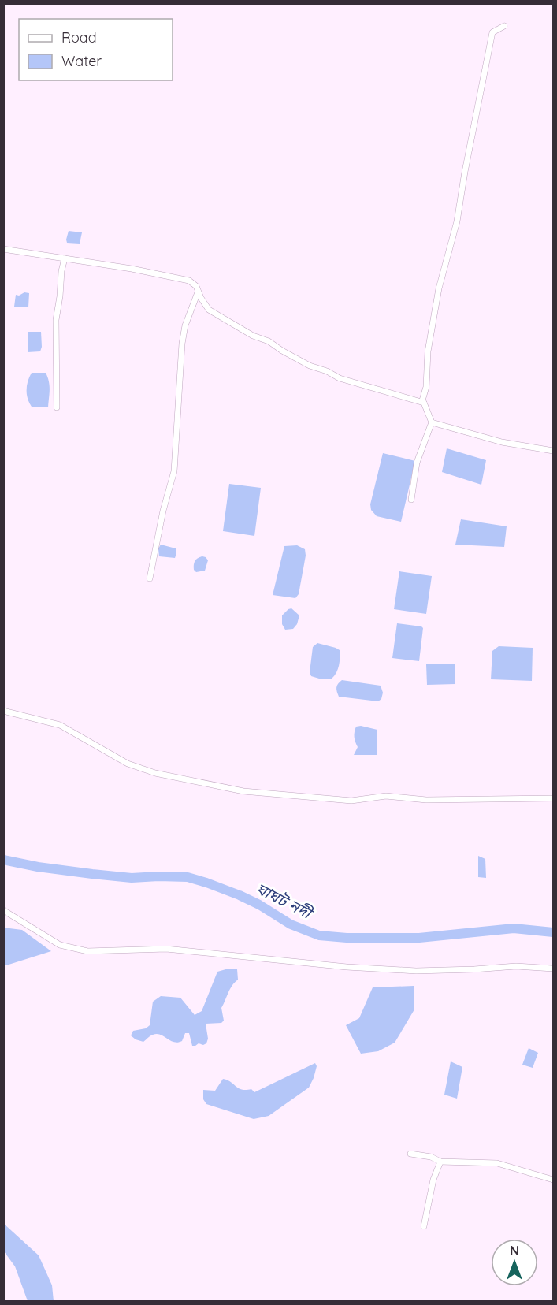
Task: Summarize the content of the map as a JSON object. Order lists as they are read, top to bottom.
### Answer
{
  "water": ["ঘাঘট নদী"],
  "legend": ["Road", "Water"],
  "north": "top"
}
